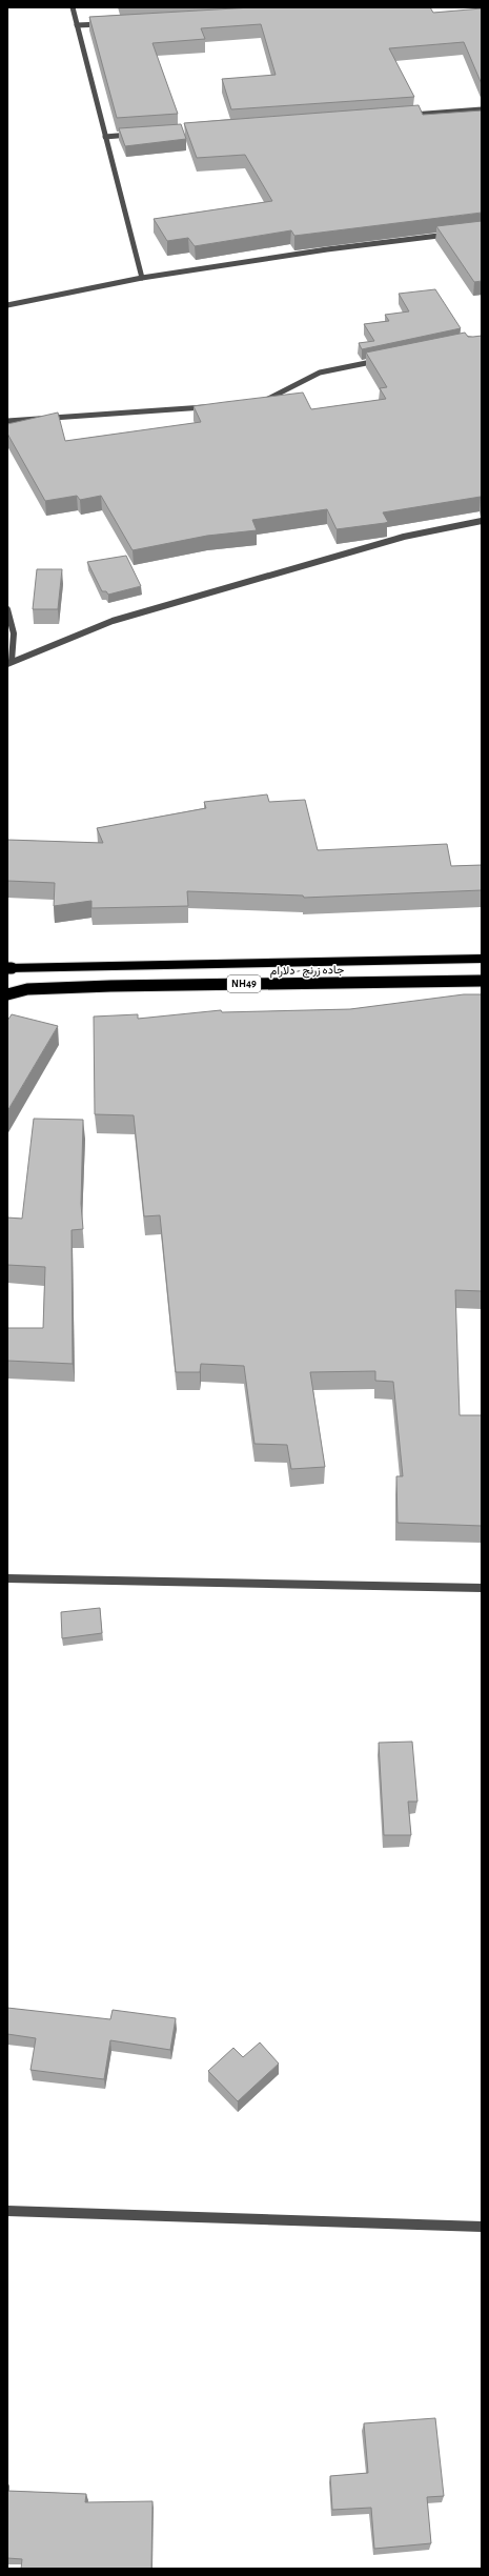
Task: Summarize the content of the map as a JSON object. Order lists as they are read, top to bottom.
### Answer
{
  "streets": {
    "highway": ["جاده زرنج - دلارام", "NH49"]
  }
}
